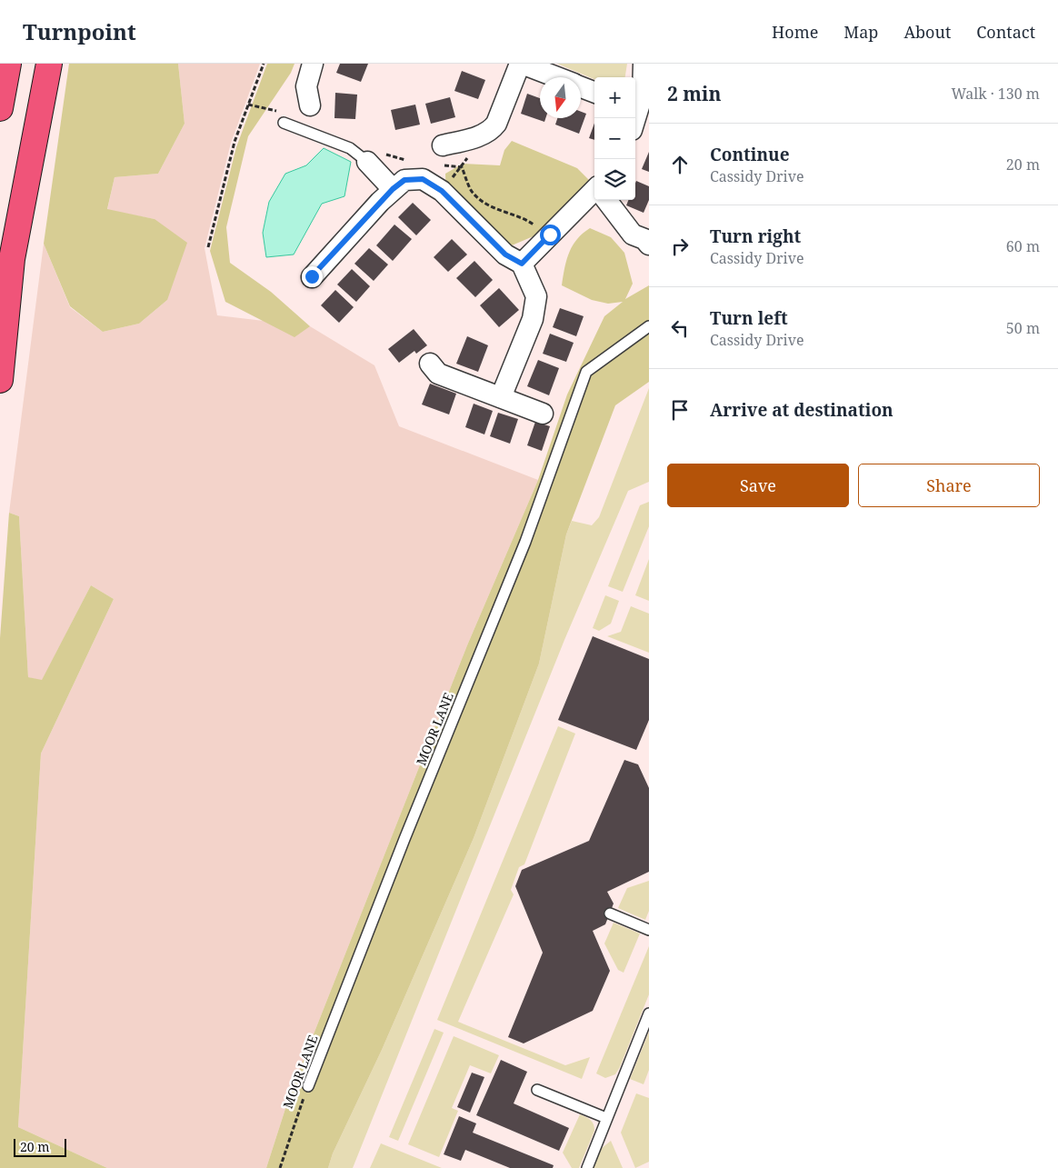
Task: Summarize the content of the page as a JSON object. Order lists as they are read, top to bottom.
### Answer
{
  "streets": {
    "lane": ["MOOR LANE"]
  },
  "scale_bar": "20 m",
  "north": "bottom",
  "page": {
    "header": "Turnpoint",
    "nav": [
      "Home",
      "Map",
      "About",
      "Contact"
    ],
    "heading": ["2 min", "Walk · 130 m"],
    "map_buttons": ["+", "−"],
    "list": [
      ["Continue", "Cassidy Drive", "20 m"],
      ["Turn right", "Cassidy Drive", "60 m"],
      ["Turn left", "Cassidy Drive", "50 m"],
      "Arrive at destination"
    ],
    "buttons": ["Save", "Share"],
    "scale": "20 m"
  }
}
